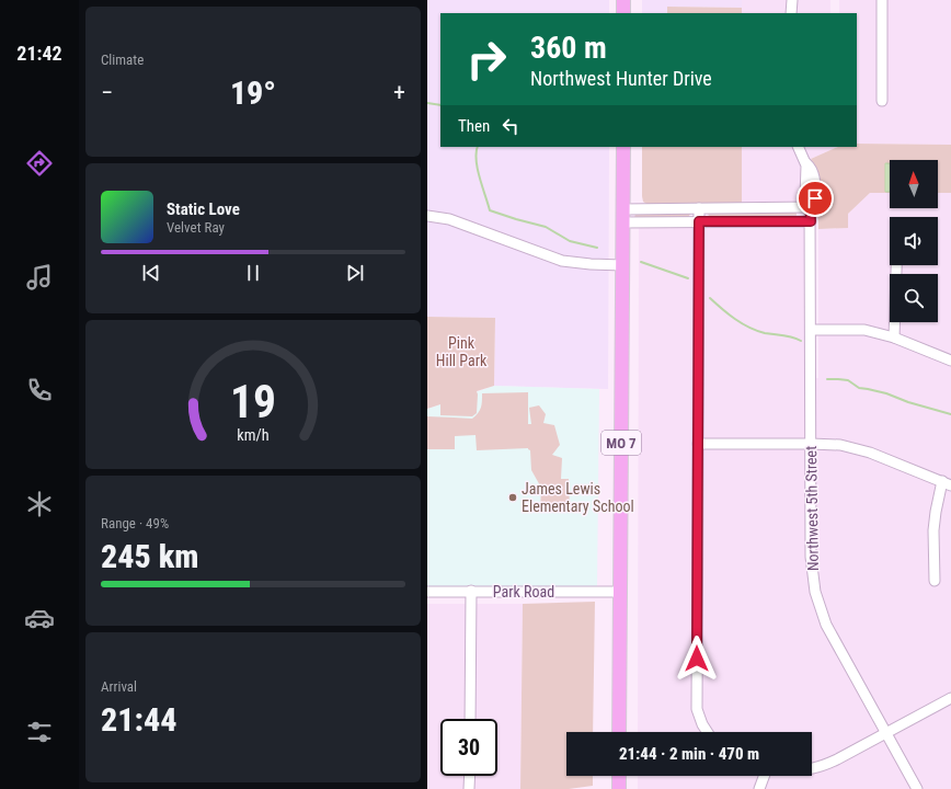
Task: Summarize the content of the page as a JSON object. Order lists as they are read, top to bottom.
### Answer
{
  "streets": {
    "main road": ["MO 7"],
    "street": ["Northwest 5th Street", "Park Road"]
  },
  "crossings": [
    ["MO 7", "Park Road"]
  ],
  "parks": ["Pink Hill Park"],
  "places": ["James Lewis Elementary School"],
  "north": "top",
  "page": {
    "tabs": "21:42",
    "tile": [
      "Climate",
      ["Range · 49%", "245 km"],
      ["Arrival", "21:44"]
    ],
    "turn": ["360 m", "Northwest Hunter Drive"],
    "heat": ["−", "19°", "+"],
    "then": "Then",
    "song": ["Static Love", "Velvet Ray"],
    "limit": "30",
    "trip": "21:44 · 2 min · 470 m",
    "gauge": ["19", "km/h"]
  }
}
